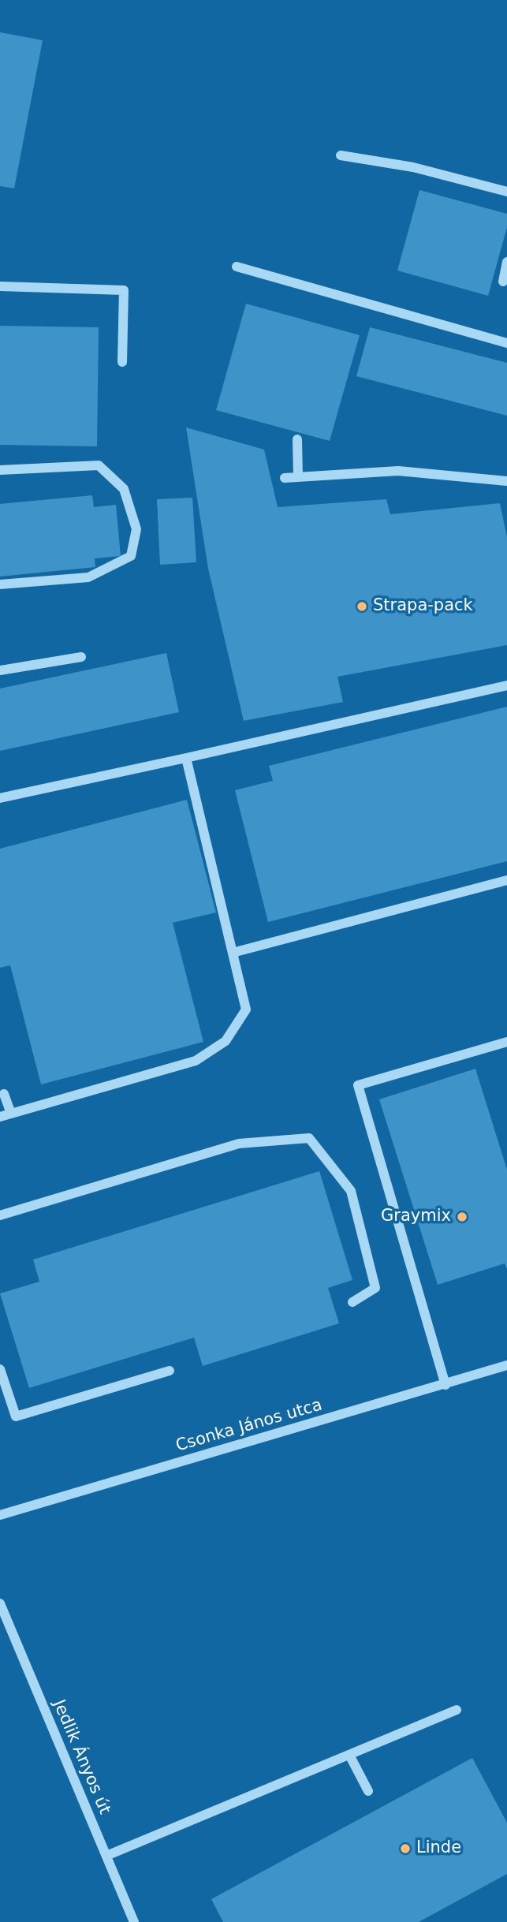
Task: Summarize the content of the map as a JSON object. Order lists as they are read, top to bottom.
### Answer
{
  "streets": {
    "street": ["Csonka János utca", "Jedlik Ányos út"]
  },
  "places": ["Strapa-pack", "Graymix", "Linde"]
}
